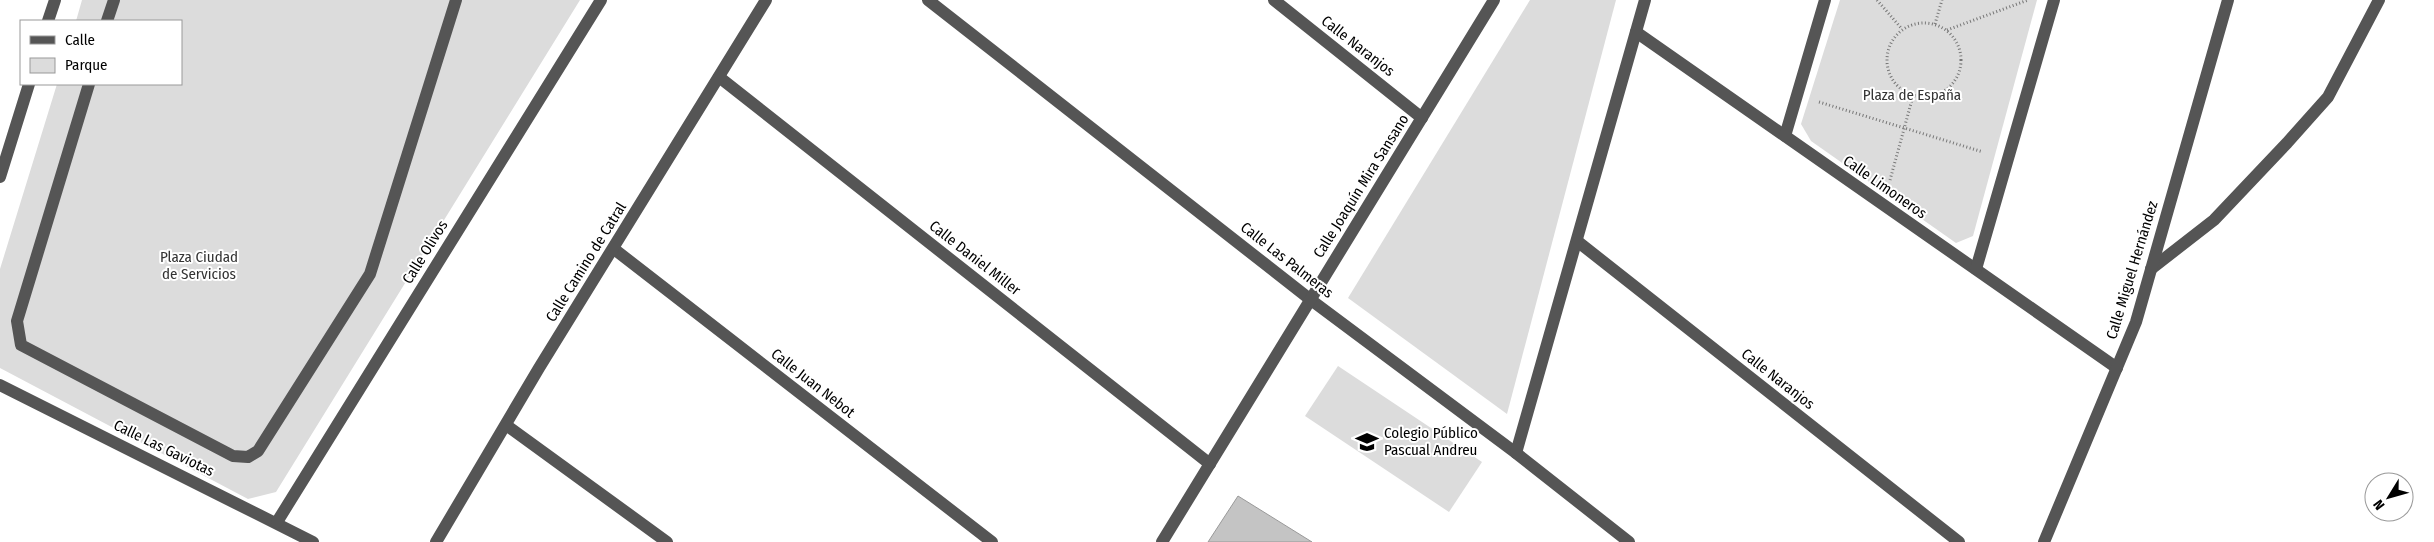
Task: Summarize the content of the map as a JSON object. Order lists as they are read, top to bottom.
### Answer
{
  "streets": {
    "street": [
      "Calle Naranjos",
      "Calle Joaquín Mira Sansano",
      "Calle Limoneros",
      "Calle Olivos",
      "Calle Daniel Miller",
      "Calle Las Palmeras",
      "Calle Camino de Catral",
      "Calle Miguel Hernández",
      "Calle Juan Nebot",
      "Calle Las Gaviotas"
    ]
  },
  "crossings": [
    ["Calle Naranjos", "Calle Joaquín Mira Sansano"],
    ["Calle Joaquín Mira Sansano", "Calle Daniel Miller"],
    ["Calle Joaquín Mira Sansano", "Calle Las Palmeras"],
    ["Calle Limoneros", "Calle Miguel Hernández"],
    ["Calle Olivos", "Calle Las Gaviotas"],
    ["Calle Daniel Miller", "Calle Camino de Catral"],
    ["Calle Camino de Catral", "Calle Juan Nebot"]
  ],
  "parks": ["Plaza de España", "Plaza Ciudad de Servicios"],
  "places": {
    "school or university": ["Colegio Público Pascual Andreu"]
  },
  "legend": ["Calle", "Parque"],
  "north": "bottom left"
}
